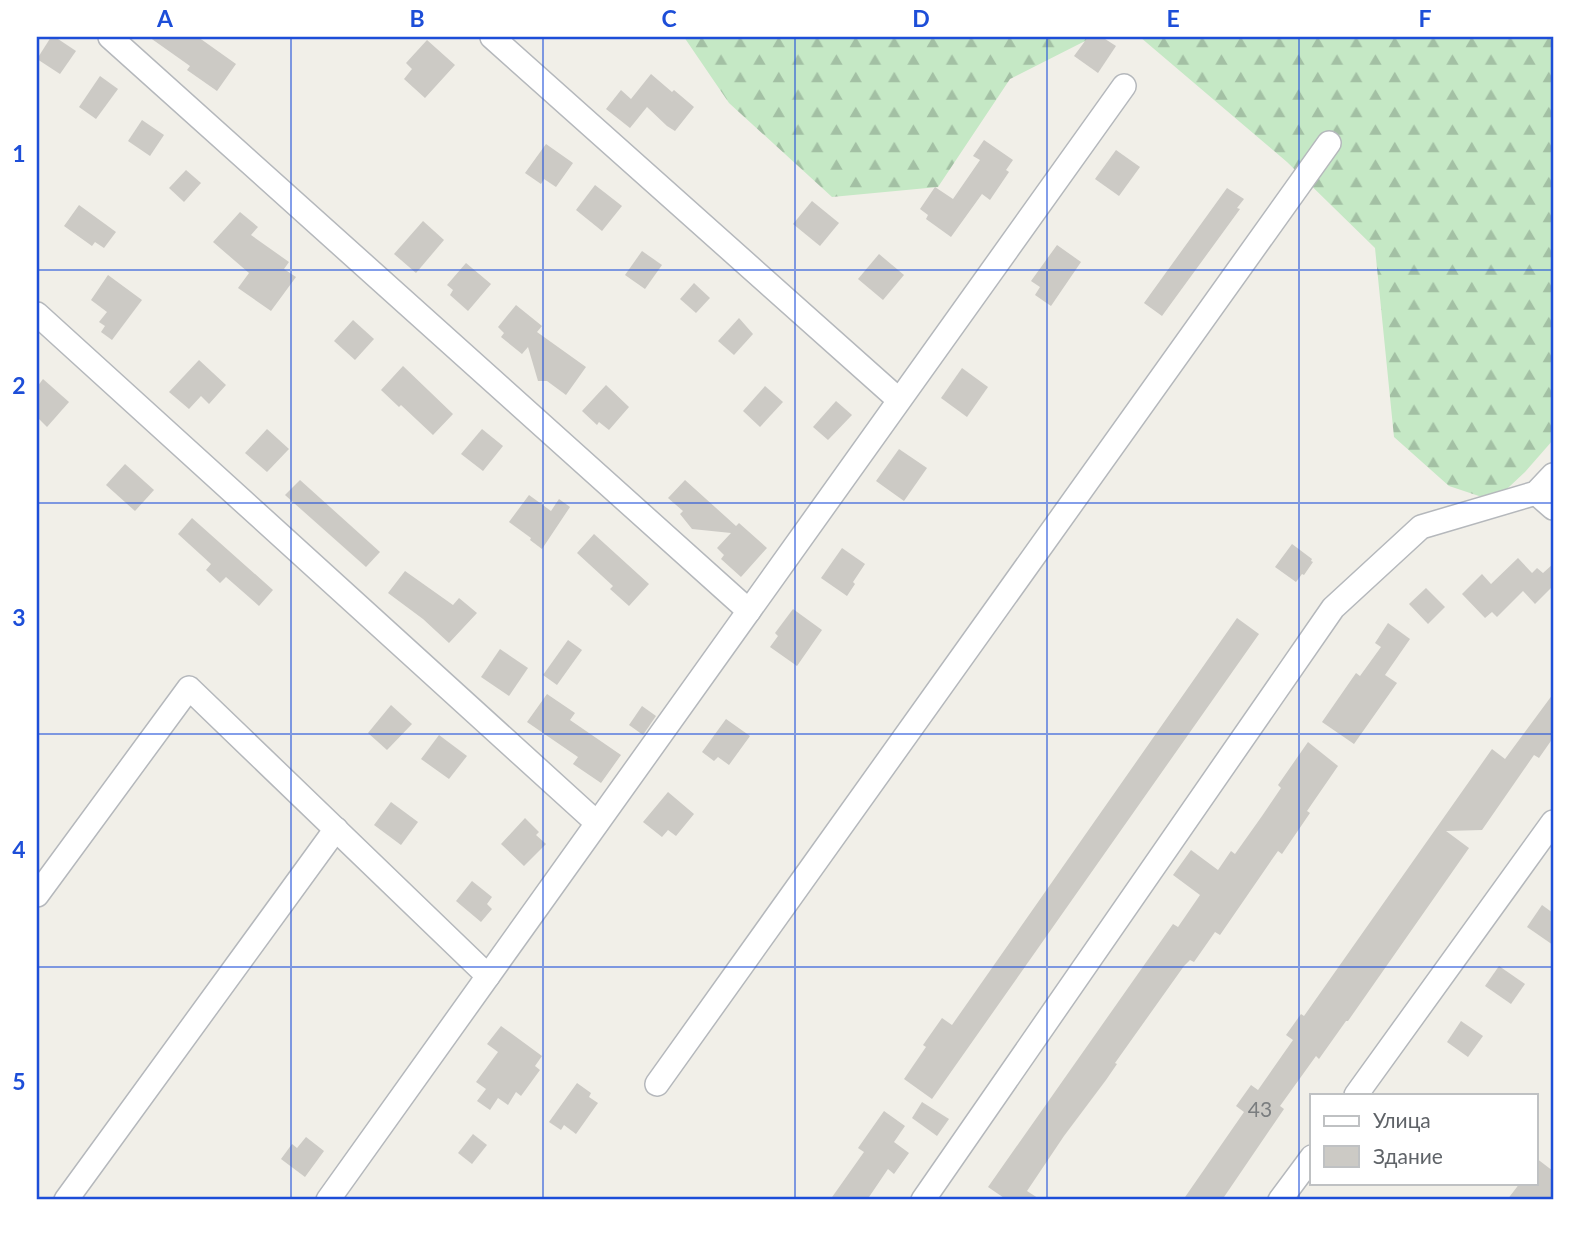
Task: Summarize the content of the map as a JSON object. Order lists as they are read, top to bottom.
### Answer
{
  "house_numbers": ["43"],
  "legend": ["Улица", "Здание"],
  "grid": {
    "columns": [
      "A",
      "B",
      "C",
      "D",
      "E",
      "F"
    ],
    "rows": [
      "1",
      "2",
      "3",
      "4",
      "5"
    ]
  }
}
